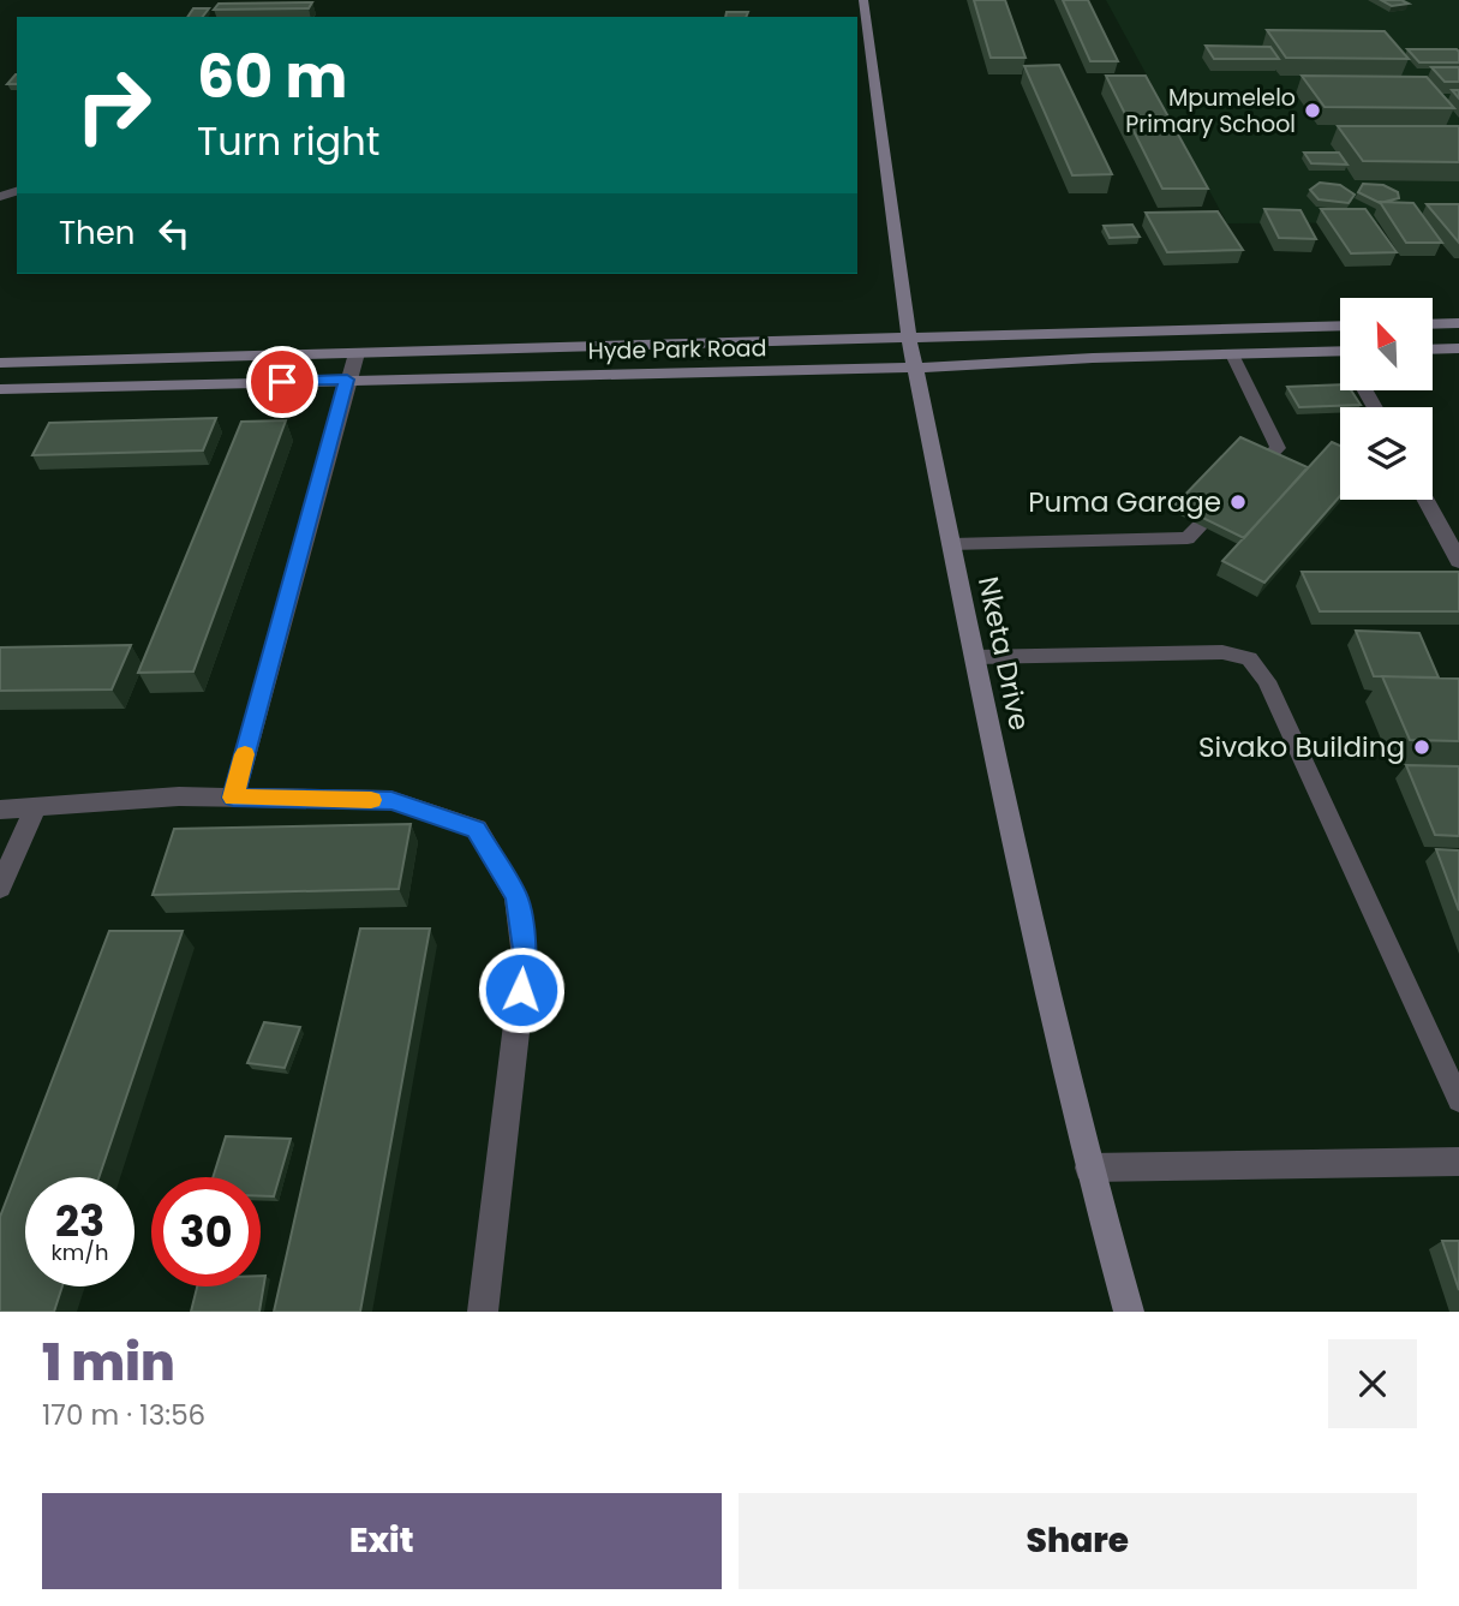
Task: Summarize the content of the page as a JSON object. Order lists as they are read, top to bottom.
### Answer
{
  "streets": {
    "street": ["Hyde Park Road", "Nketa Drive"]
  },
  "crossings": [
    ["Hyde Park Road", "Nketa Drive"]
  ],
  "places": ["Mpumelelo Primary School", "Puma Garage", "Sivako Building"],
  "north": "top left",
  "page": {
    "turn": ["60 m", "Turn right"],
    "then": "Then",
    "speed": "23 km/h",
    "limit": "30",
    "heading": ["1 min", "170 m · 13:56"],
    "buttons": ["Exit", "Share"]
  }
}
